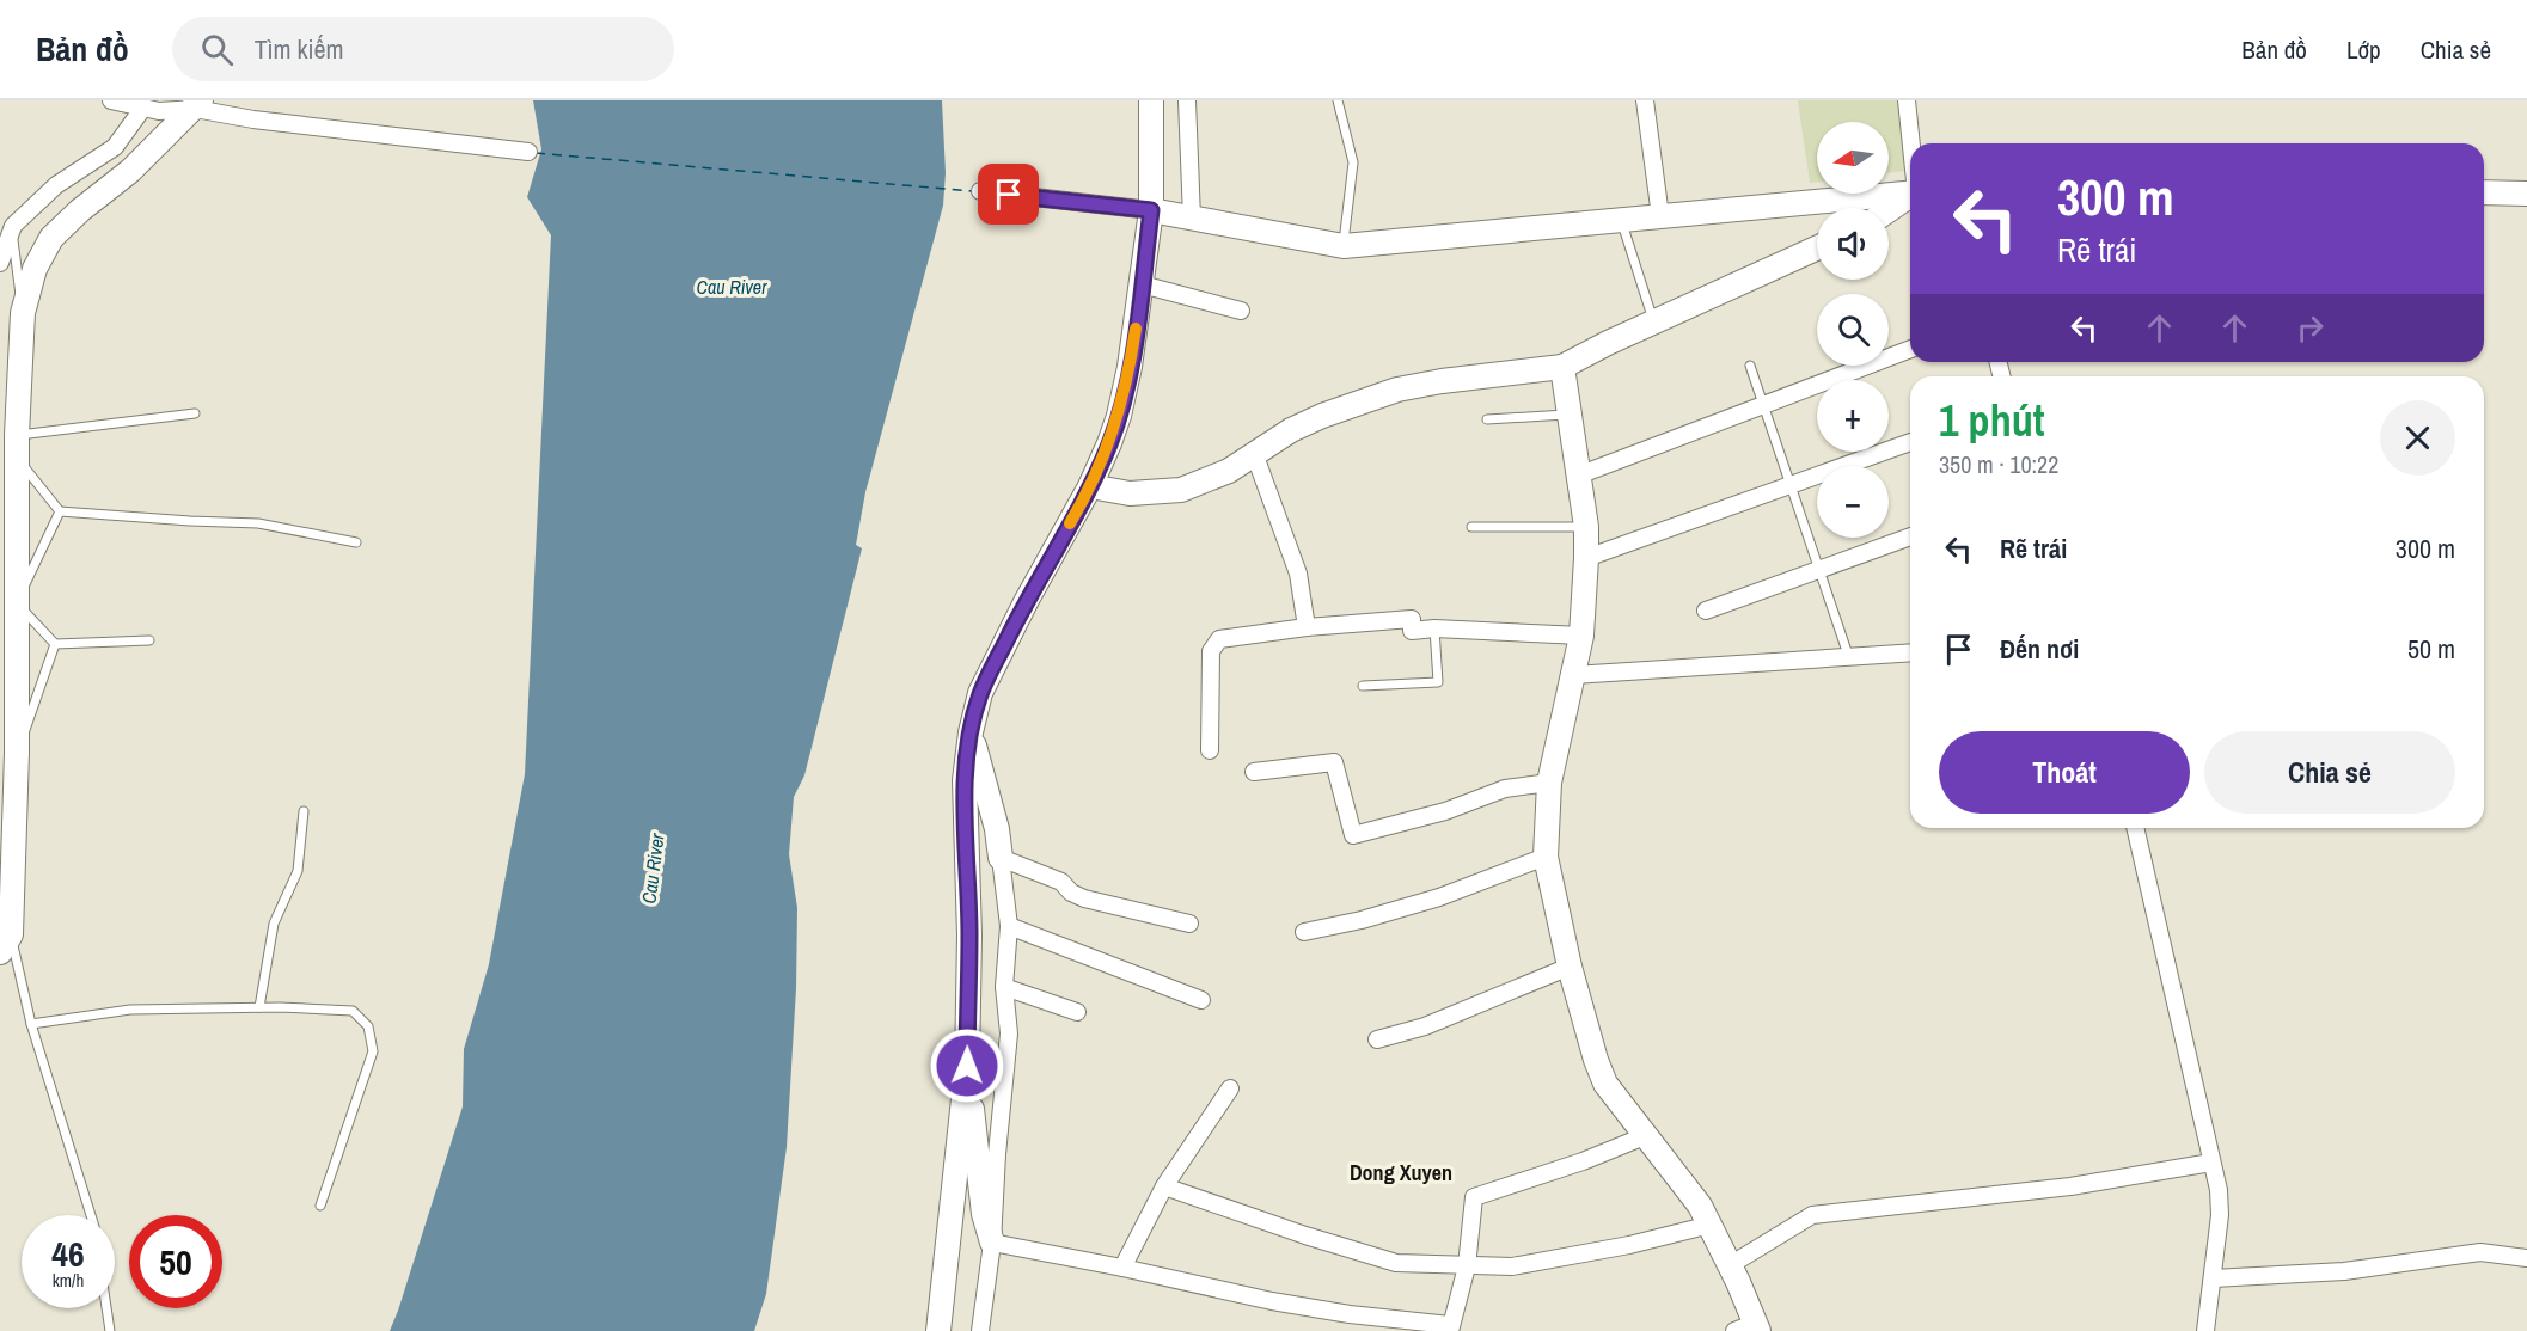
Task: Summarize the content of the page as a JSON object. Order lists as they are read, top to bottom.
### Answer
{
  "districts": ["Dong Xuyen"],
  "water": ["Cau River"],
  "north": "left",
  "page": {
    "header": "Bản đồ",
    "search": "Tìm kiếm",
    "nav": ["Bản đồ", "Lớp", "Chia sẻ"],
    "map_buttons": ["+", "−"],
    "turn": ["300 m", "Rẽ trái"],
    "heading": ["1 phút", "350 m · 10:22"],
    "list": [
      {
        "name": "Rẽ trái",
        "value": "300 m"
      },
      {
        "name": "Đến nơi",
        "value": "50 m"
      }
    ],
    "buttons": ["Thoát", "Chia sẻ"],
    "speed": "46 km/h",
    "limit": "50"
  }
}
